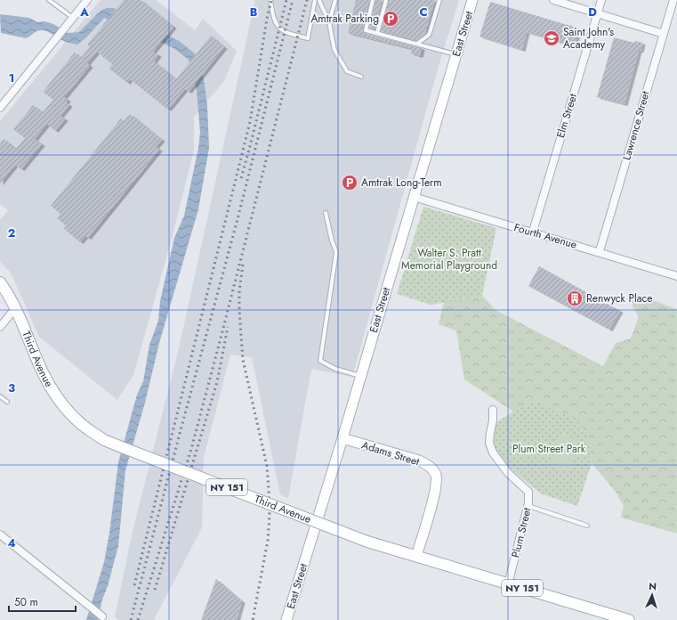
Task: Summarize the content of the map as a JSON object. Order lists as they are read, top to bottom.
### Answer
{
  "streets": {
    "main road": ["Third Avenue", "NY 151"],
    "street": [
      "East Street",
      "Elm Street",
      "Lawrence Street",
      "Fourth Avenue",
      "Adams Street",
      "Plum Street"
    ]
  },
  "crossings": [
    ["East Street", "Fourth Avenue"],
    ["East Street", "Adams Street"],
    ["Elm Street", "Fourth Avenue"],
    ["Lawrence Street", "Fourth Avenue"],
    ["Third Avenue", "Adams Street"],
    ["Third Avenue", "Plum Street"]
  ],
  "parks": ["Walter S. Pratt Memorial Playground", "Plum Street Park"],
  "places": {
    "parking": ["Amtrak Parking", "Amtrak Long-Term"],
    "school or university": ["Saint John's Academy"],
    "building": ["Renwyck Place"]
  },
  "scale_bar": "50 m",
  "north": "top",
  "grid": {
    "columns": [
      "A",
      "B",
      "C",
      "D"
    ],
    "rows": [
      "1",
      "2",
      "3",
      "4"
    ]
  }
}
